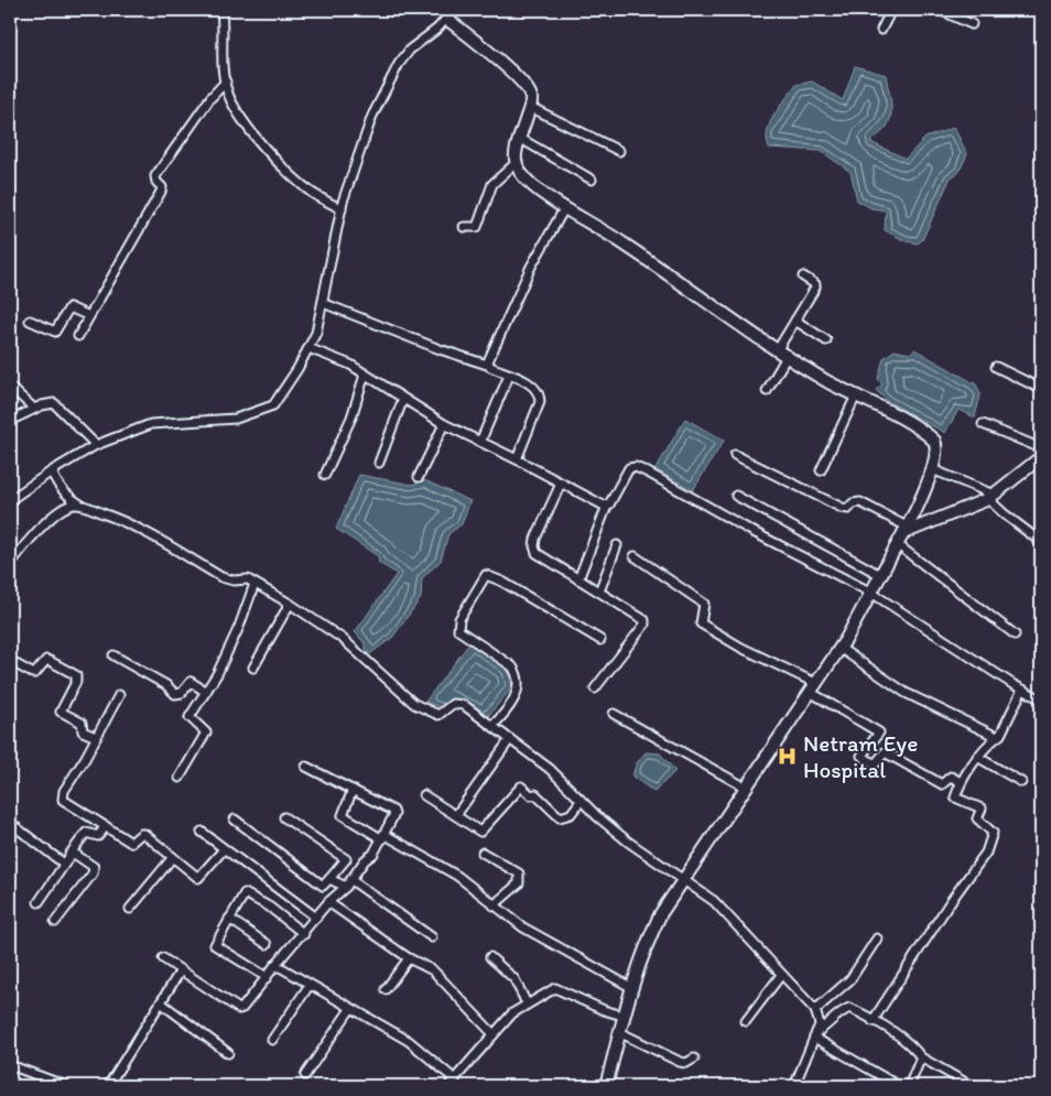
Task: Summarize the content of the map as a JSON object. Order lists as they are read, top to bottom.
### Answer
{
  "places": {
    "hospital": ["Netram Eye Hospital"]
  }
}
